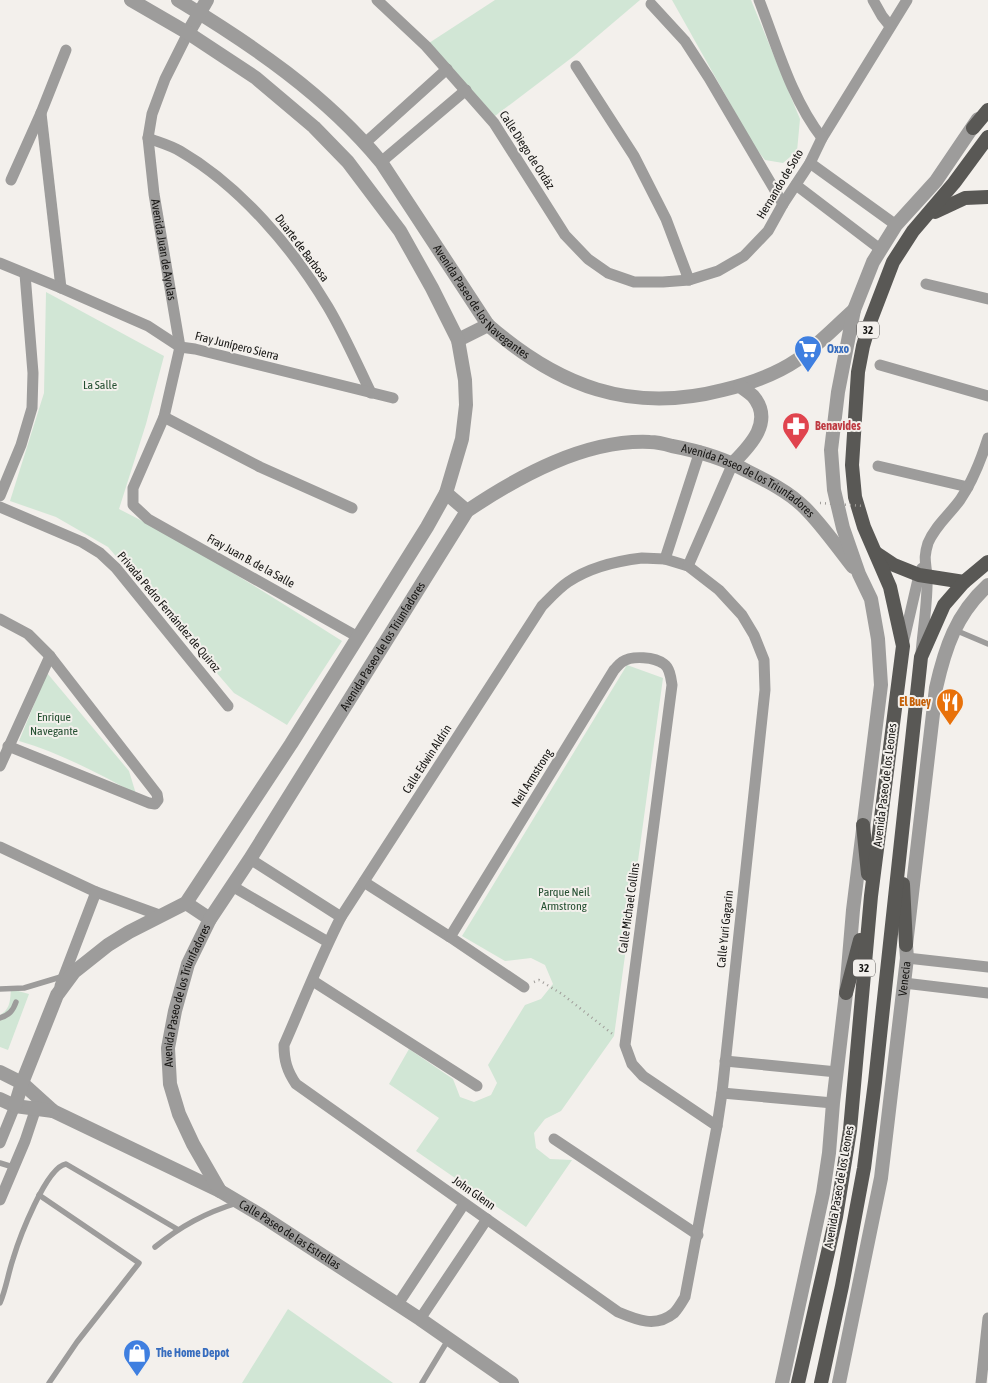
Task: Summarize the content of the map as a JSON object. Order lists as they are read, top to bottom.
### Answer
{
  "streets": {
    "main road": ["32", "Avenida Paseo de los Leones"],
    "street": [
      "Calle Diego de Ordáz",
      "Hernando de Soto",
      "Duarte de Barbosa",
      "Avenida Juan de Ayolas",
      "Avenida Paseo de los Navegantes",
      "Fray Junípero Sierra",
      "Avenida Paseo de los Triunfadores",
      "Fray Juan B. de la Salle",
      "Privada Pedro Fernández de Quiroz",
      "Calle Edwin Aldrin",
      "Neil Armstrong",
      "Calle Michael Collins",
      "Calle Yuri Gagarin",
      "Venecia",
      "John Glenn",
      "Calle Paseo de las Estrellas"
    ]
  },
  "crossings": [
    ["Calle Diego de Ordáz", "Hernando de Soto"],
    ["Duarte de Barbosa", "Avenida Juan de Ayolas"],
    ["Duarte de Barbosa", "Fray Junípero Sierra"],
    ["Avenida Juan de Ayolas", "Avenida Paseo de los Navegantes"],
    ["Avenida Juan de Ayolas", "Fray Junípero Sierra"],
    ["Avenida Juan de Ayolas", "Fray Juan B. de la Salle"],
    ["Avenida Paseo de los Triunfadores", "Calle Paseo de las Estrellas"],
    ["Calle Edwin Aldrin", "Calle Yuri Gagarin"],
    ["Calle Edwin Aldrin", "John Glenn"],
    ["Neil Armstrong", "Calle Michael Collins"],
    ["Calle Yuri Gagarin", "John Glenn"]
  ],
  "parks": ["La Salle", "Enrique Navegante", "Parque Neil Armstrong"],
  "places": {
    "supermarket": ["Oxxo"],
    "pharmacy": ["Benavides"],
    "restaurant": ["El Buey"],
    "shop": ["The Home Depot"]
  }
}
